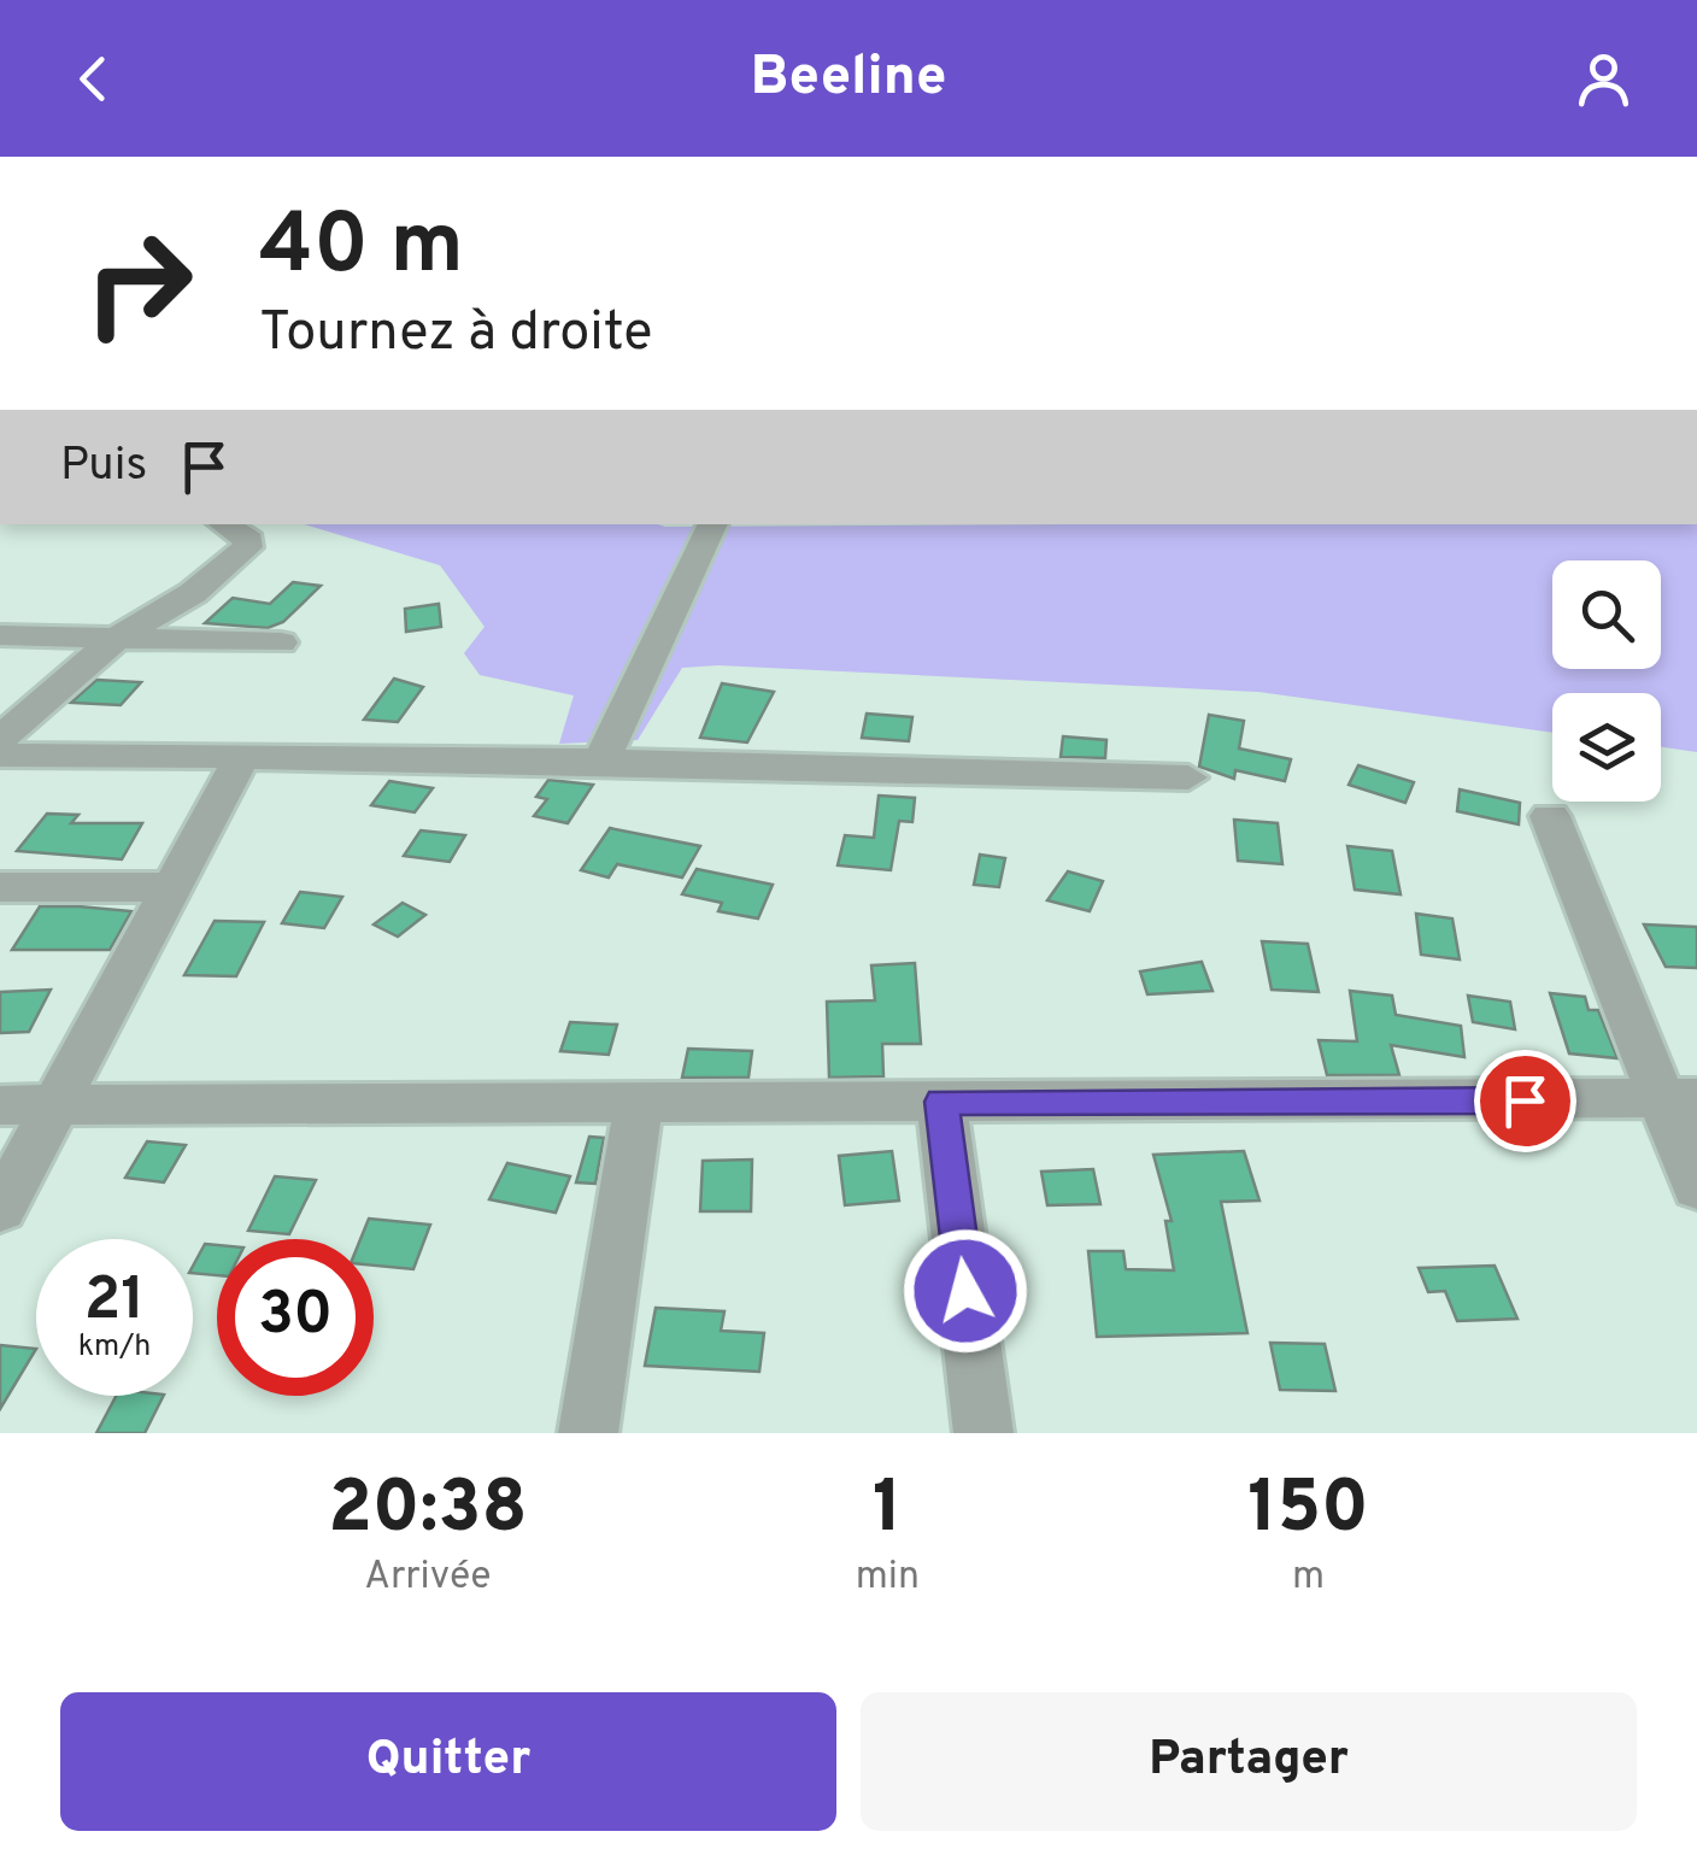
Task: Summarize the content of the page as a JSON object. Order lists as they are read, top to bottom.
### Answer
{
  "page": {
    "header": "Beeline",
    "turn": ["40 m", "Tournez à droite"],
    "then": "Puis",
    "speed": "21 km/h",
    "limit": "30",
    "eta": [
      "20:38",
      "Arrivée",
      "1",
      "min",
      "150",
      "m"
    ],
    "buttons": ["Quitter", "Partager"]
  }
}
